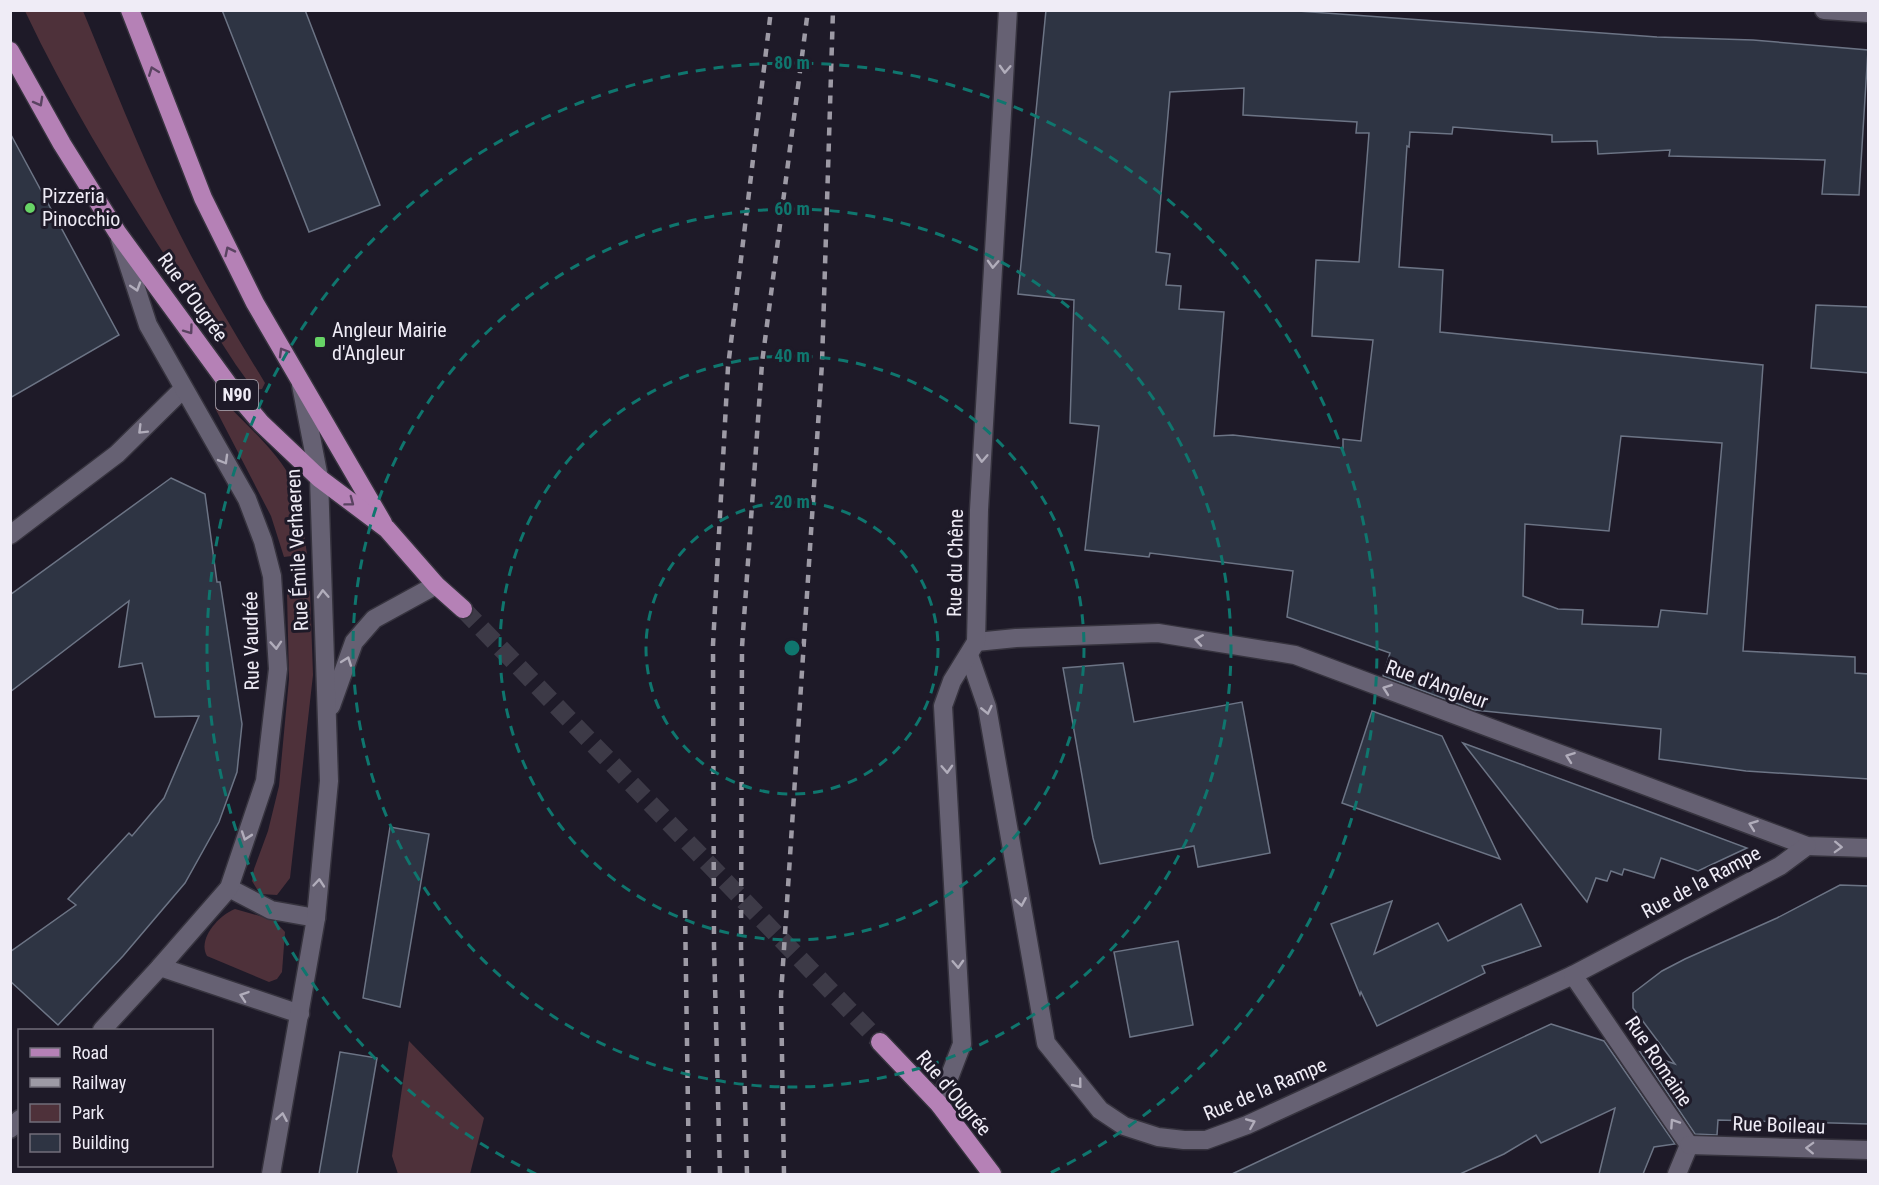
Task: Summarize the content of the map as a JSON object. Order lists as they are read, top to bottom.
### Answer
{
  "streets": {
    "main road": ["Rue d'Ougrée", "N90"],
    "street": [
      "Rue Émile Verhaeren",
      "Rue du Chêne",
      "Rue Vaudrée",
      "Rue d'Angleur",
      "Rue de la Rampe",
      "Rue Romaine",
      "Rue Boileau"
    ]
  },
  "crossings": [
    ["Rue d'Ougrée", "Rue Émile Verhaeren"],
    ["Rue d'Ougrée", "Rue Vaudrée"],
    ["Rue du Chêne", "Rue d'Angleur"],
    ["Rue du Chêne", "Rue de la Rampe"],
    ["Rue d'Angleur", "Rue de la Rampe"],
    ["Rue de la Rampe", "Rue Romaine"],
    ["Rue Romaine", "Rue Boileau"]
  ],
  "one_way": [
    "Rue Émile Verhaeren",
    "Rue du Chêne",
    "Rue Vaudrée",
    "Rue d'Angleur",
    "Rue Romaine",
    "Rue Boileau"
  ],
  "places": {
    "other": ["Pizzeria Pinocchio"],
    "transit": ["Angleur Mairie d'Angleur"]
  },
  "legend": [
    "Road",
    "Railway",
    "Park",
    "Building"
  ],
  "rings": [
    "80 m",
    "60 m",
    "40 m",
    "20 m"
  ]
}
